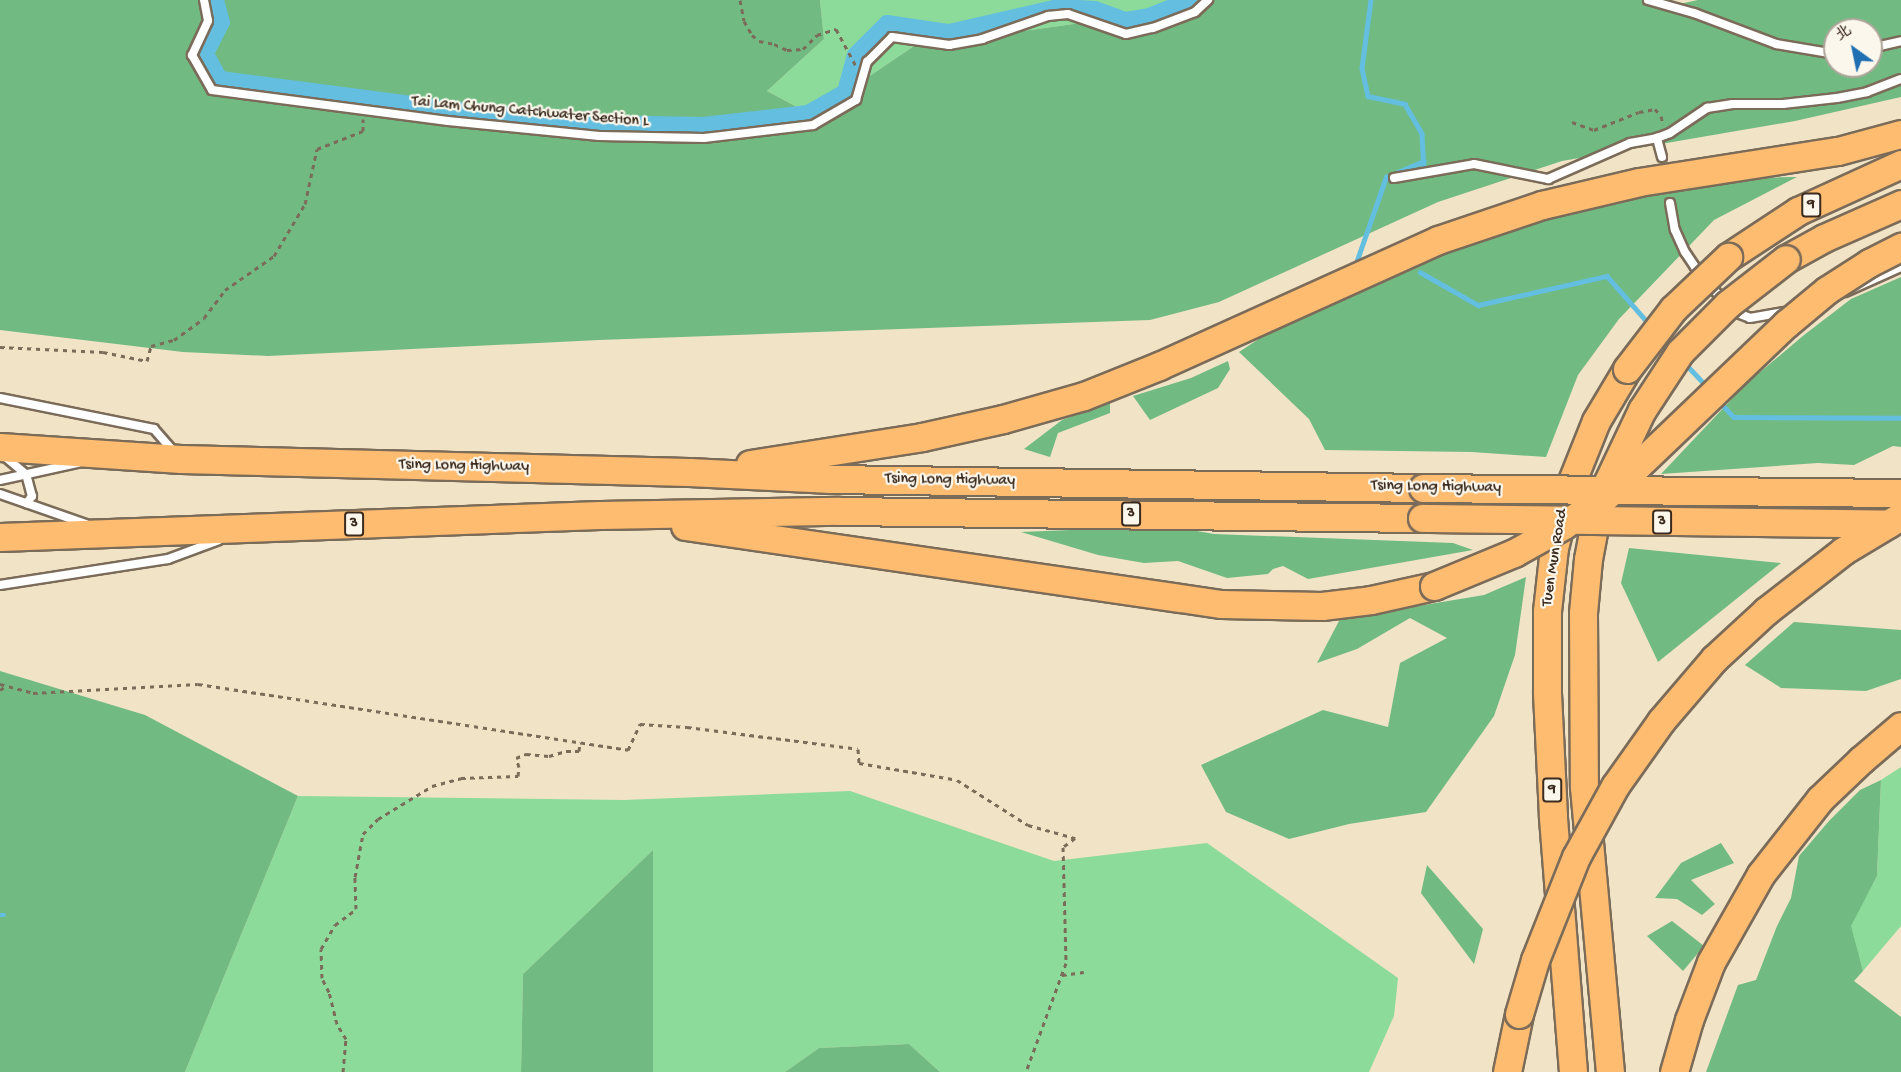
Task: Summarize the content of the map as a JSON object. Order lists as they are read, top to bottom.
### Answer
{
  "streets": {
    "highway": [
      "9",
      "Tsing Long Highway",
      "3",
      "Tuen Mun Road"
    ],
    "lane": ["Tai Lam Chung Catchwater Section L"]
  },
  "north": "top left"
}
